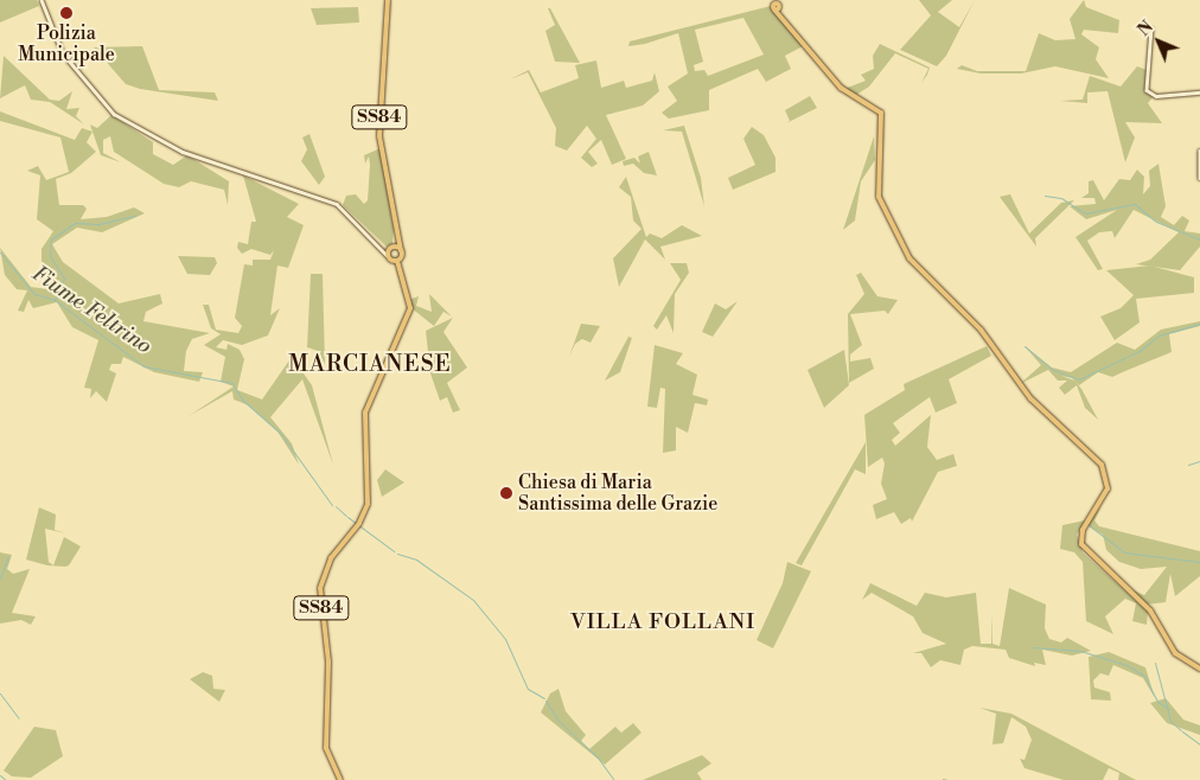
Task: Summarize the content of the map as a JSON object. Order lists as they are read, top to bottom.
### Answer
{
  "streets": {
    "main road": ["SS84"]
  },
  "districts": ["MARCIANESE", "VILLA FOLLANI"],
  "water": ["Fiume Feltrino"],
  "places": ["Polizia Municipale", "Chiesa di Maria Santissima delle Grazie"],
  "north": "top left"
}
